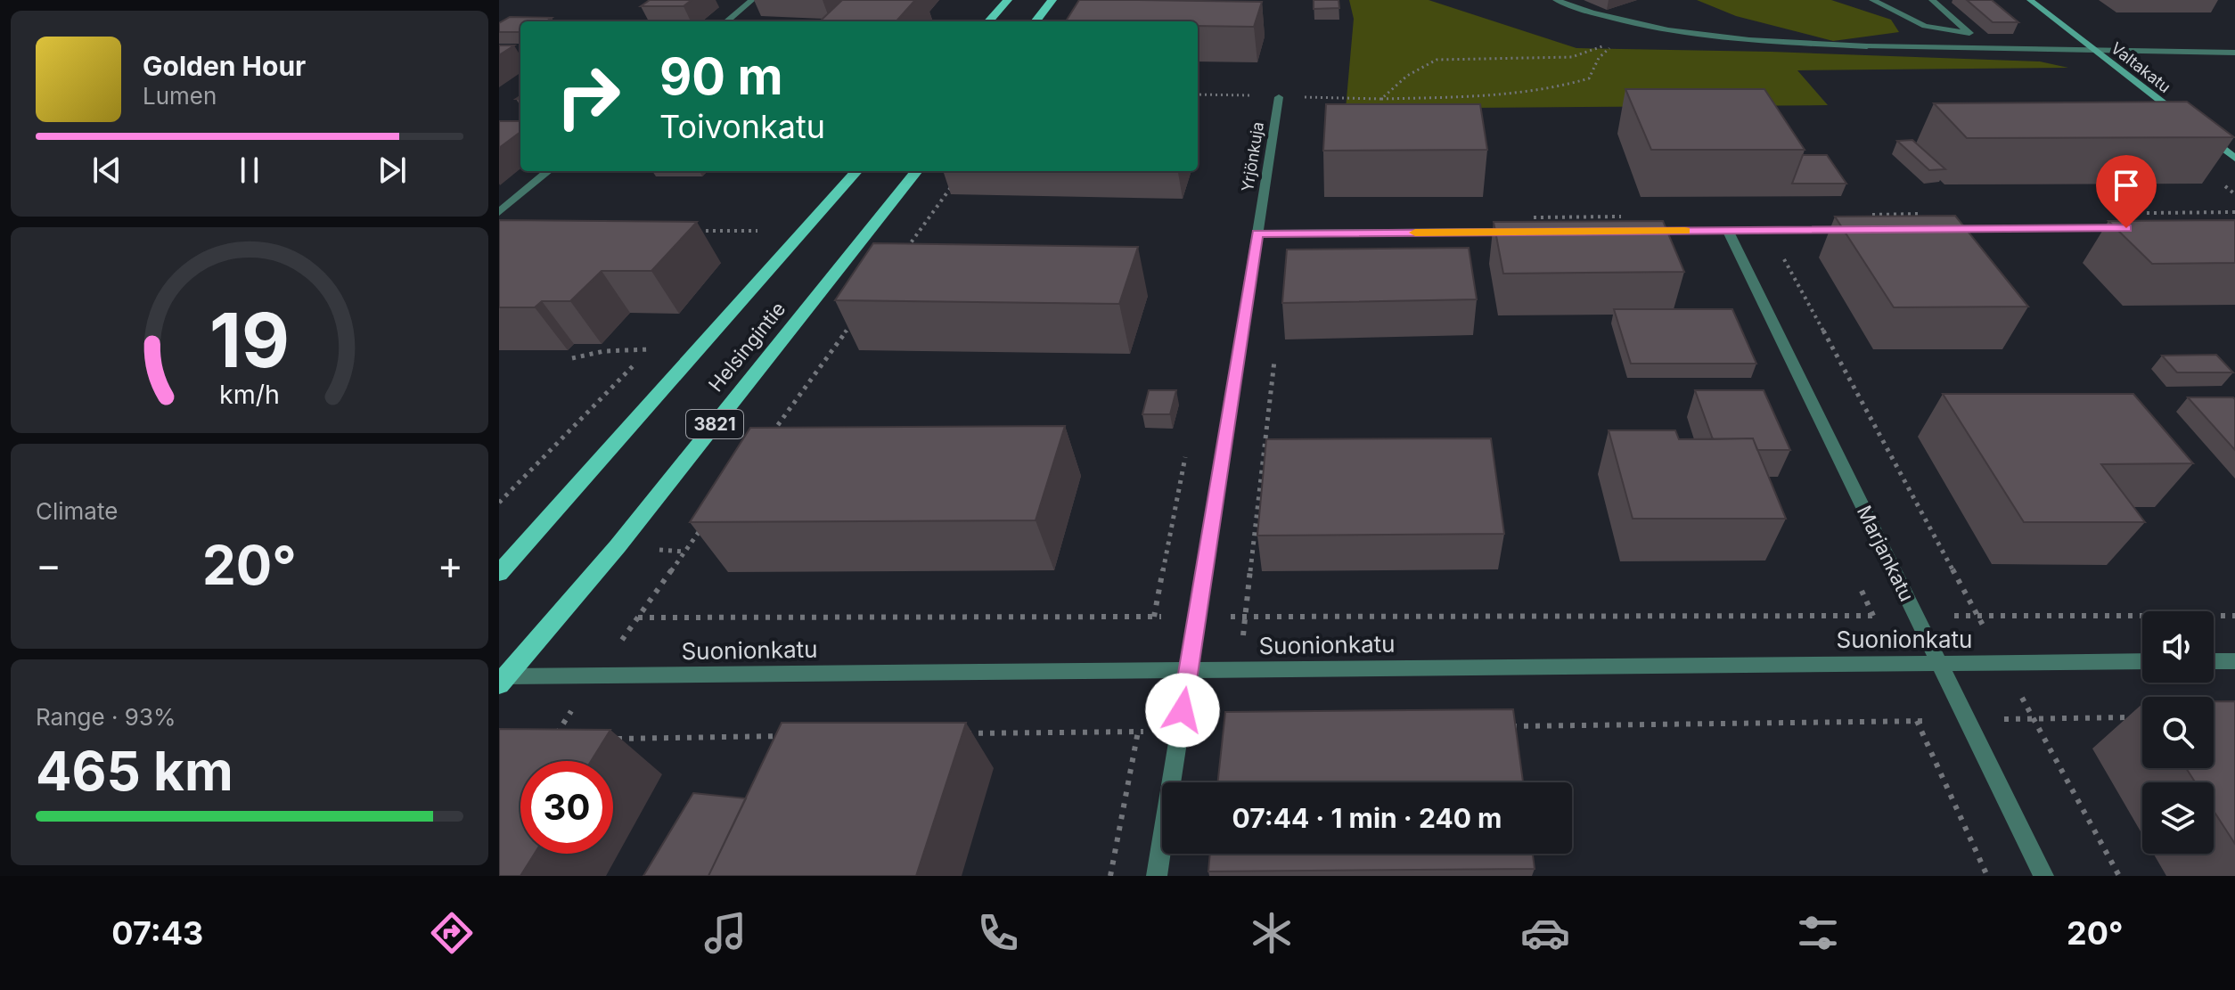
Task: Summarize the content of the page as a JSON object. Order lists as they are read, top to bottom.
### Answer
{
  "streets": {
    "main road": ["Helsingintie", "3821"],
    "street": [
      "Valtakatu",
      "Yrjönkuja",
      "Marjankatu",
      "Suonionkatu"
    ]
  },
  "crossings": [
    ["Yrjönkuja", "Suonionkatu"],
    ["Helsingintie", "Suonionkatu"],
    ["Marjankatu", "Suonionkatu"]
  ],
  "page": {
    "turn": ["90 m", "Toivonkatu"],
    "song": ["Golden Hour", "Lumen"],
    "tile": [
      "Climate",
      ["Range · 93%", "465 km"]
    ],
    "heat": ["−", "20°", "+"],
    "limit": "30",
    "trip": "07:44 · 1 min · 240 m",
    "tabs": ["07:43", "20°"],
    "gauge": ["19", "km/h"]
  }
}
